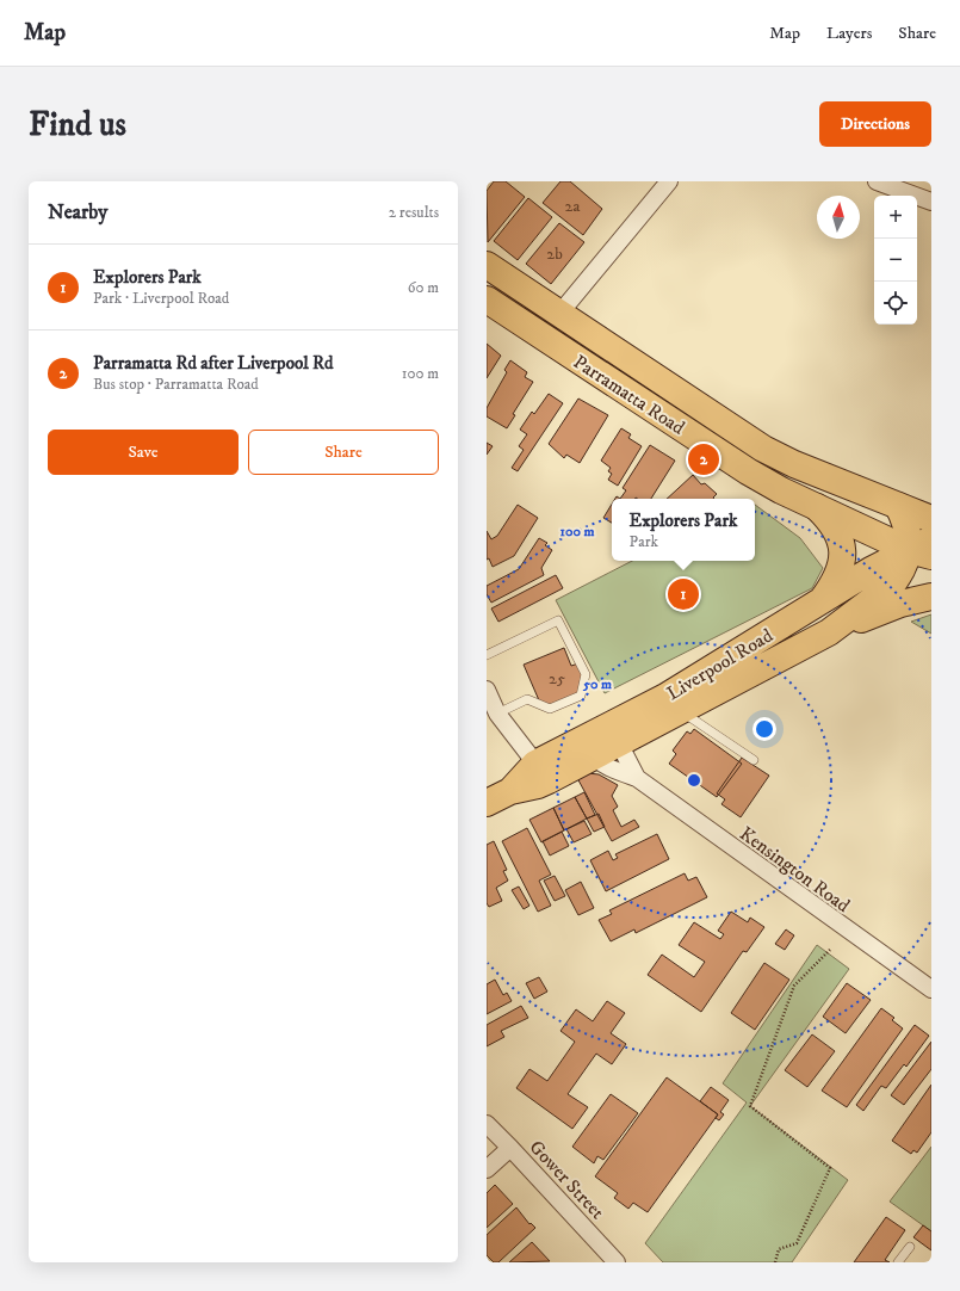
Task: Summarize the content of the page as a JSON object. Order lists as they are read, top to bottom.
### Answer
{
  "streets": {
    "main road": ["Parramatta Road", "Liverpool Road"],
    "street": ["Kensington Road", "Gower Street"]
  },
  "crossings": [
    ["Parramatta Road", "Liverpool Road"],
    ["Liverpool Road", "Kensington Road"]
  ],
  "house_numbers": ["2a", "2b", "25"],
  "north": "top",
  "page": {
    "header": "Map",
    "nav": ["Map", "Layers", "Share"],
    "buttons": [
      "Directions",
      ["Save", "Share"]
    ],
    "title": "Find us",
    "heading": ["Nearby", "2 results"],
    "map_buttons": ["+", "−"],
    "list": [
      {
        "mark": "1",
        "name": "Explorers Park",
        "note": "Park · Liverpool Road",
        "value": "60 m"
      },
      {
        "mark": "2",
        "name": "Parramatta Rd after Liverpool Rd",
        "note": "Bus stop · Parramatta Road",
        "value": "100 m"
      }
    ],
    "pins": ["2", "1"],
    "popup": ["Explorers Park", "Park"]
  },
  "rings": ["100 m", "50 m"]
}
